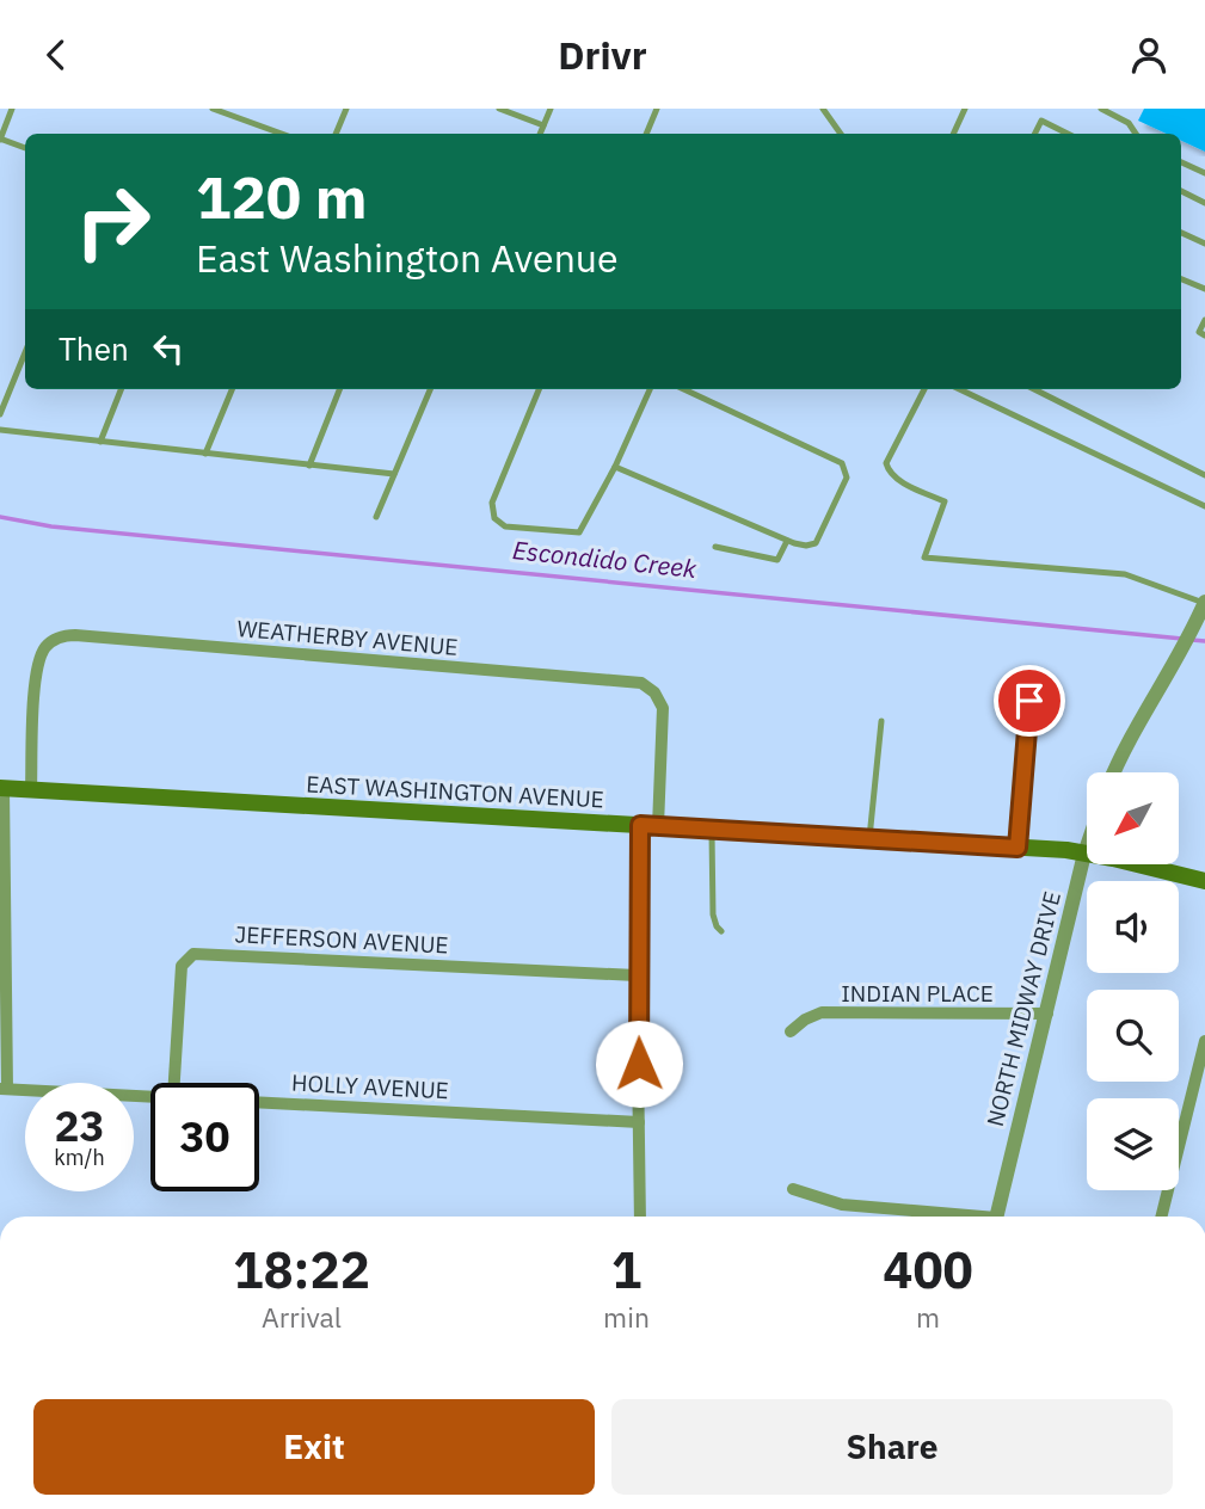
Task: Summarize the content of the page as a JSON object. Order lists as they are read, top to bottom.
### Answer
{
  "streets": {
    "main road": ["EAST WASHINGTON AVENUE"],
    "street": [
      "WEATHERBY AVENUE",
      "JEFFERSON AVENUE",
      "INDIAN PLACE",
      "NORTH MIDWAY DRIVE",
      "HOLLY AVENUE"
    ]
  },
  "crossings": [
    ["WEATHERBY AVENUE", "EAST WASHINGTON AVENUE"],
    ["EAST WASHINGTON AVENUE", "NORTH MIDWAY DRIVE"],
    ["INDIAN PLACE", "NORTH MIDWAY DRIVE"]
  ],
  "water": ["Escondido Creek"],
  "north": "bottom left",
  "page": {
    "header": "Drivr",
    "turn": ["120 m", "East Washington Avenue"],
    "then": "Then",
    "speed": "23 km/h",
    "limit": "30",
    "eta": [
      "18:22",
      "Arrival",
      "1",
      "min",
      "400",
      "m"
    ],
    "buttons": ["Exit", "Share"]
  }
}
